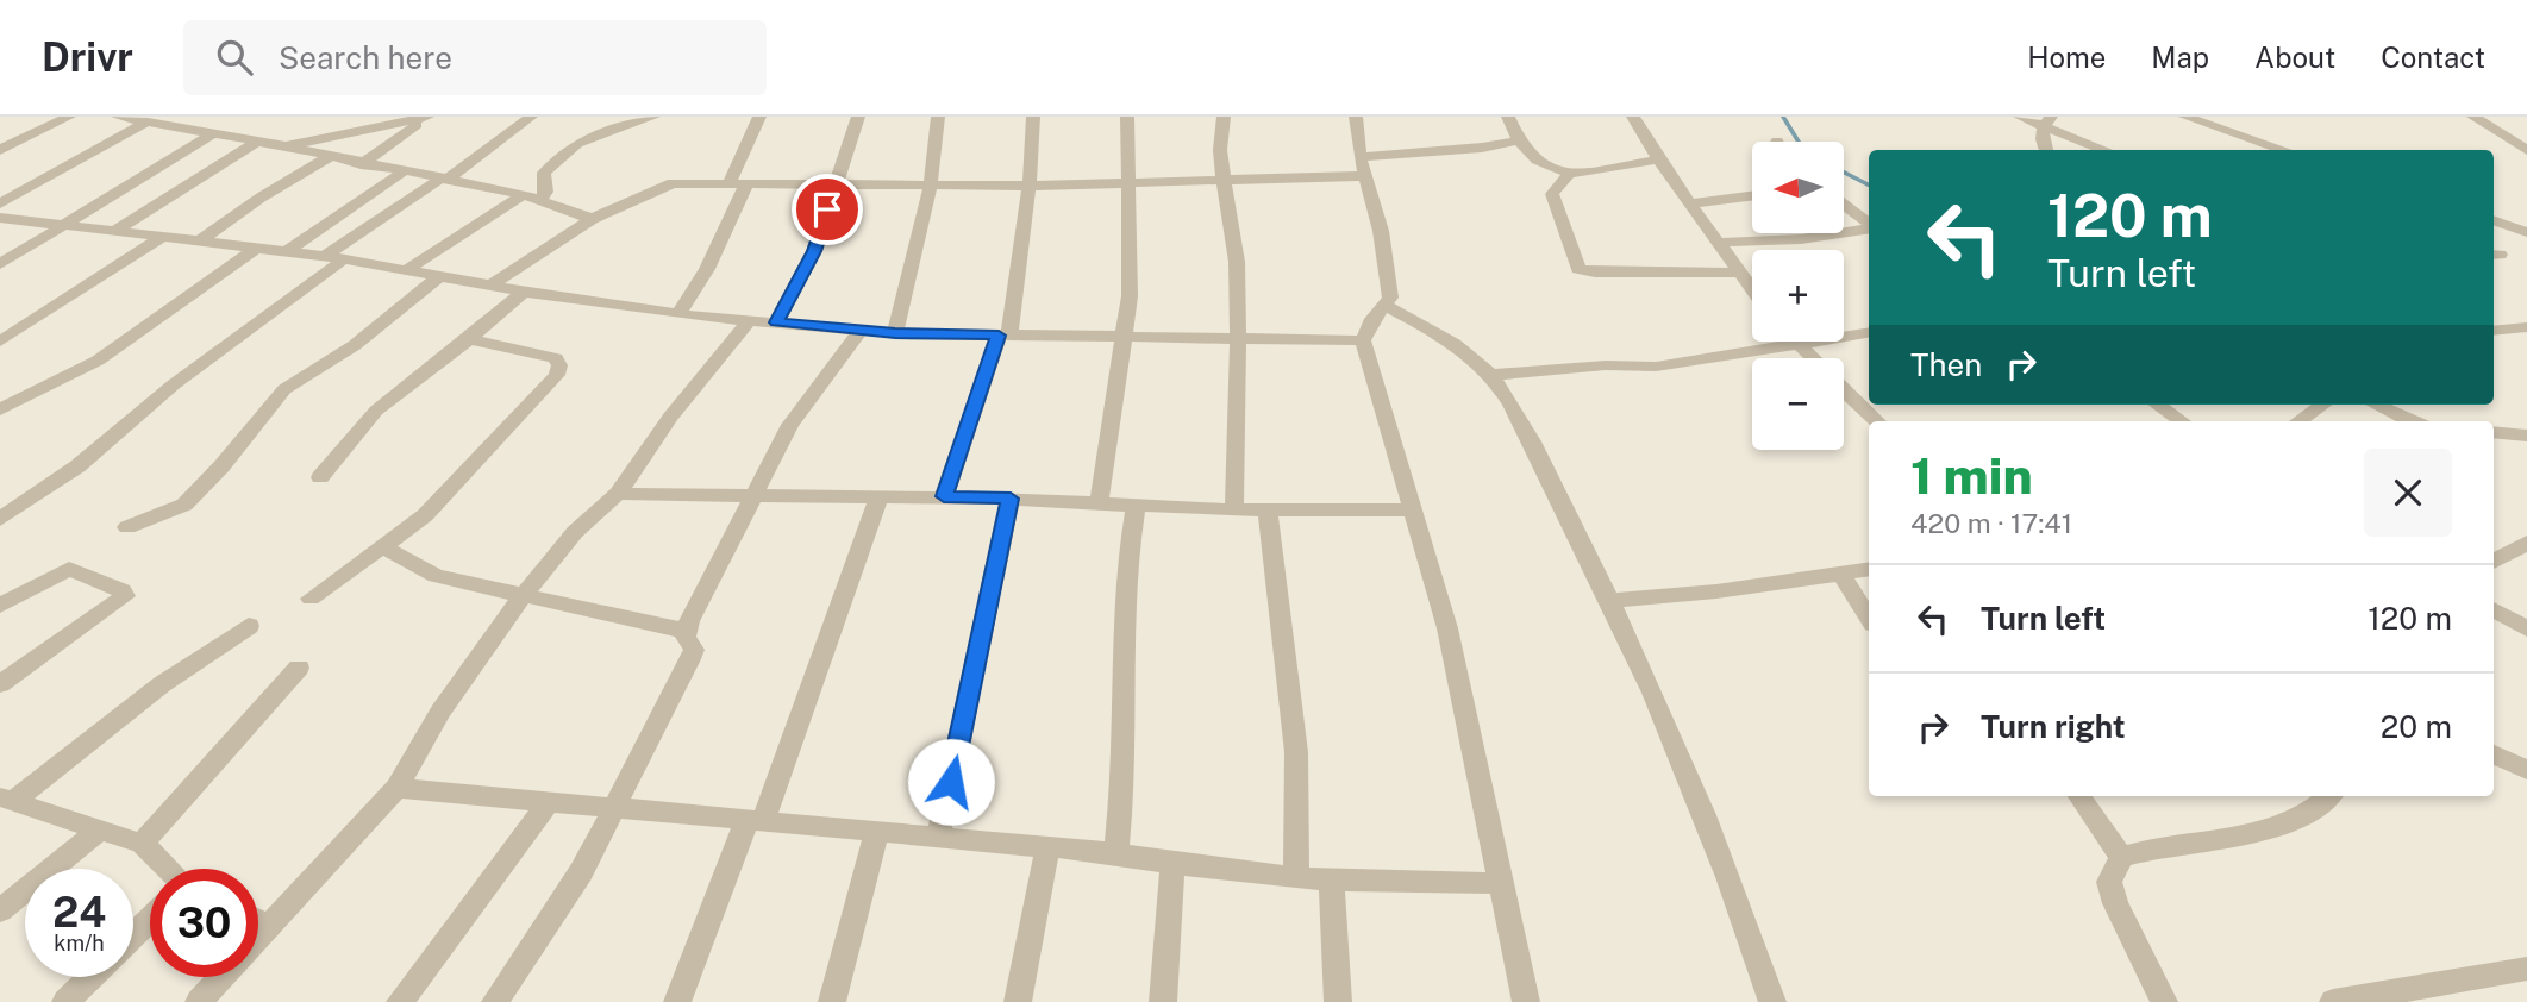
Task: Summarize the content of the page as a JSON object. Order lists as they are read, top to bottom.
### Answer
{
  "north": "left",
  "page": {
    "header": "Drivr",
    "search": "Search here",
    "nav": [
      "Home",
      "Map",
      "About",
      "Contact"
    ],
    "map_buttons": ["+", "−"],
    "turn": ["120 m", "Turn left"],
    "then": "Then",
    "heading": ["1 min", "420 m · 17:41"],
    "list": [
      {
        "name": "Turn left",
        "value": "120 m"
      },
      {
        "name": "Turn right",
        "value": "20 m"
      }
    ],
    "speed": "24 km/h",
    "limit": "30"
  }
}
